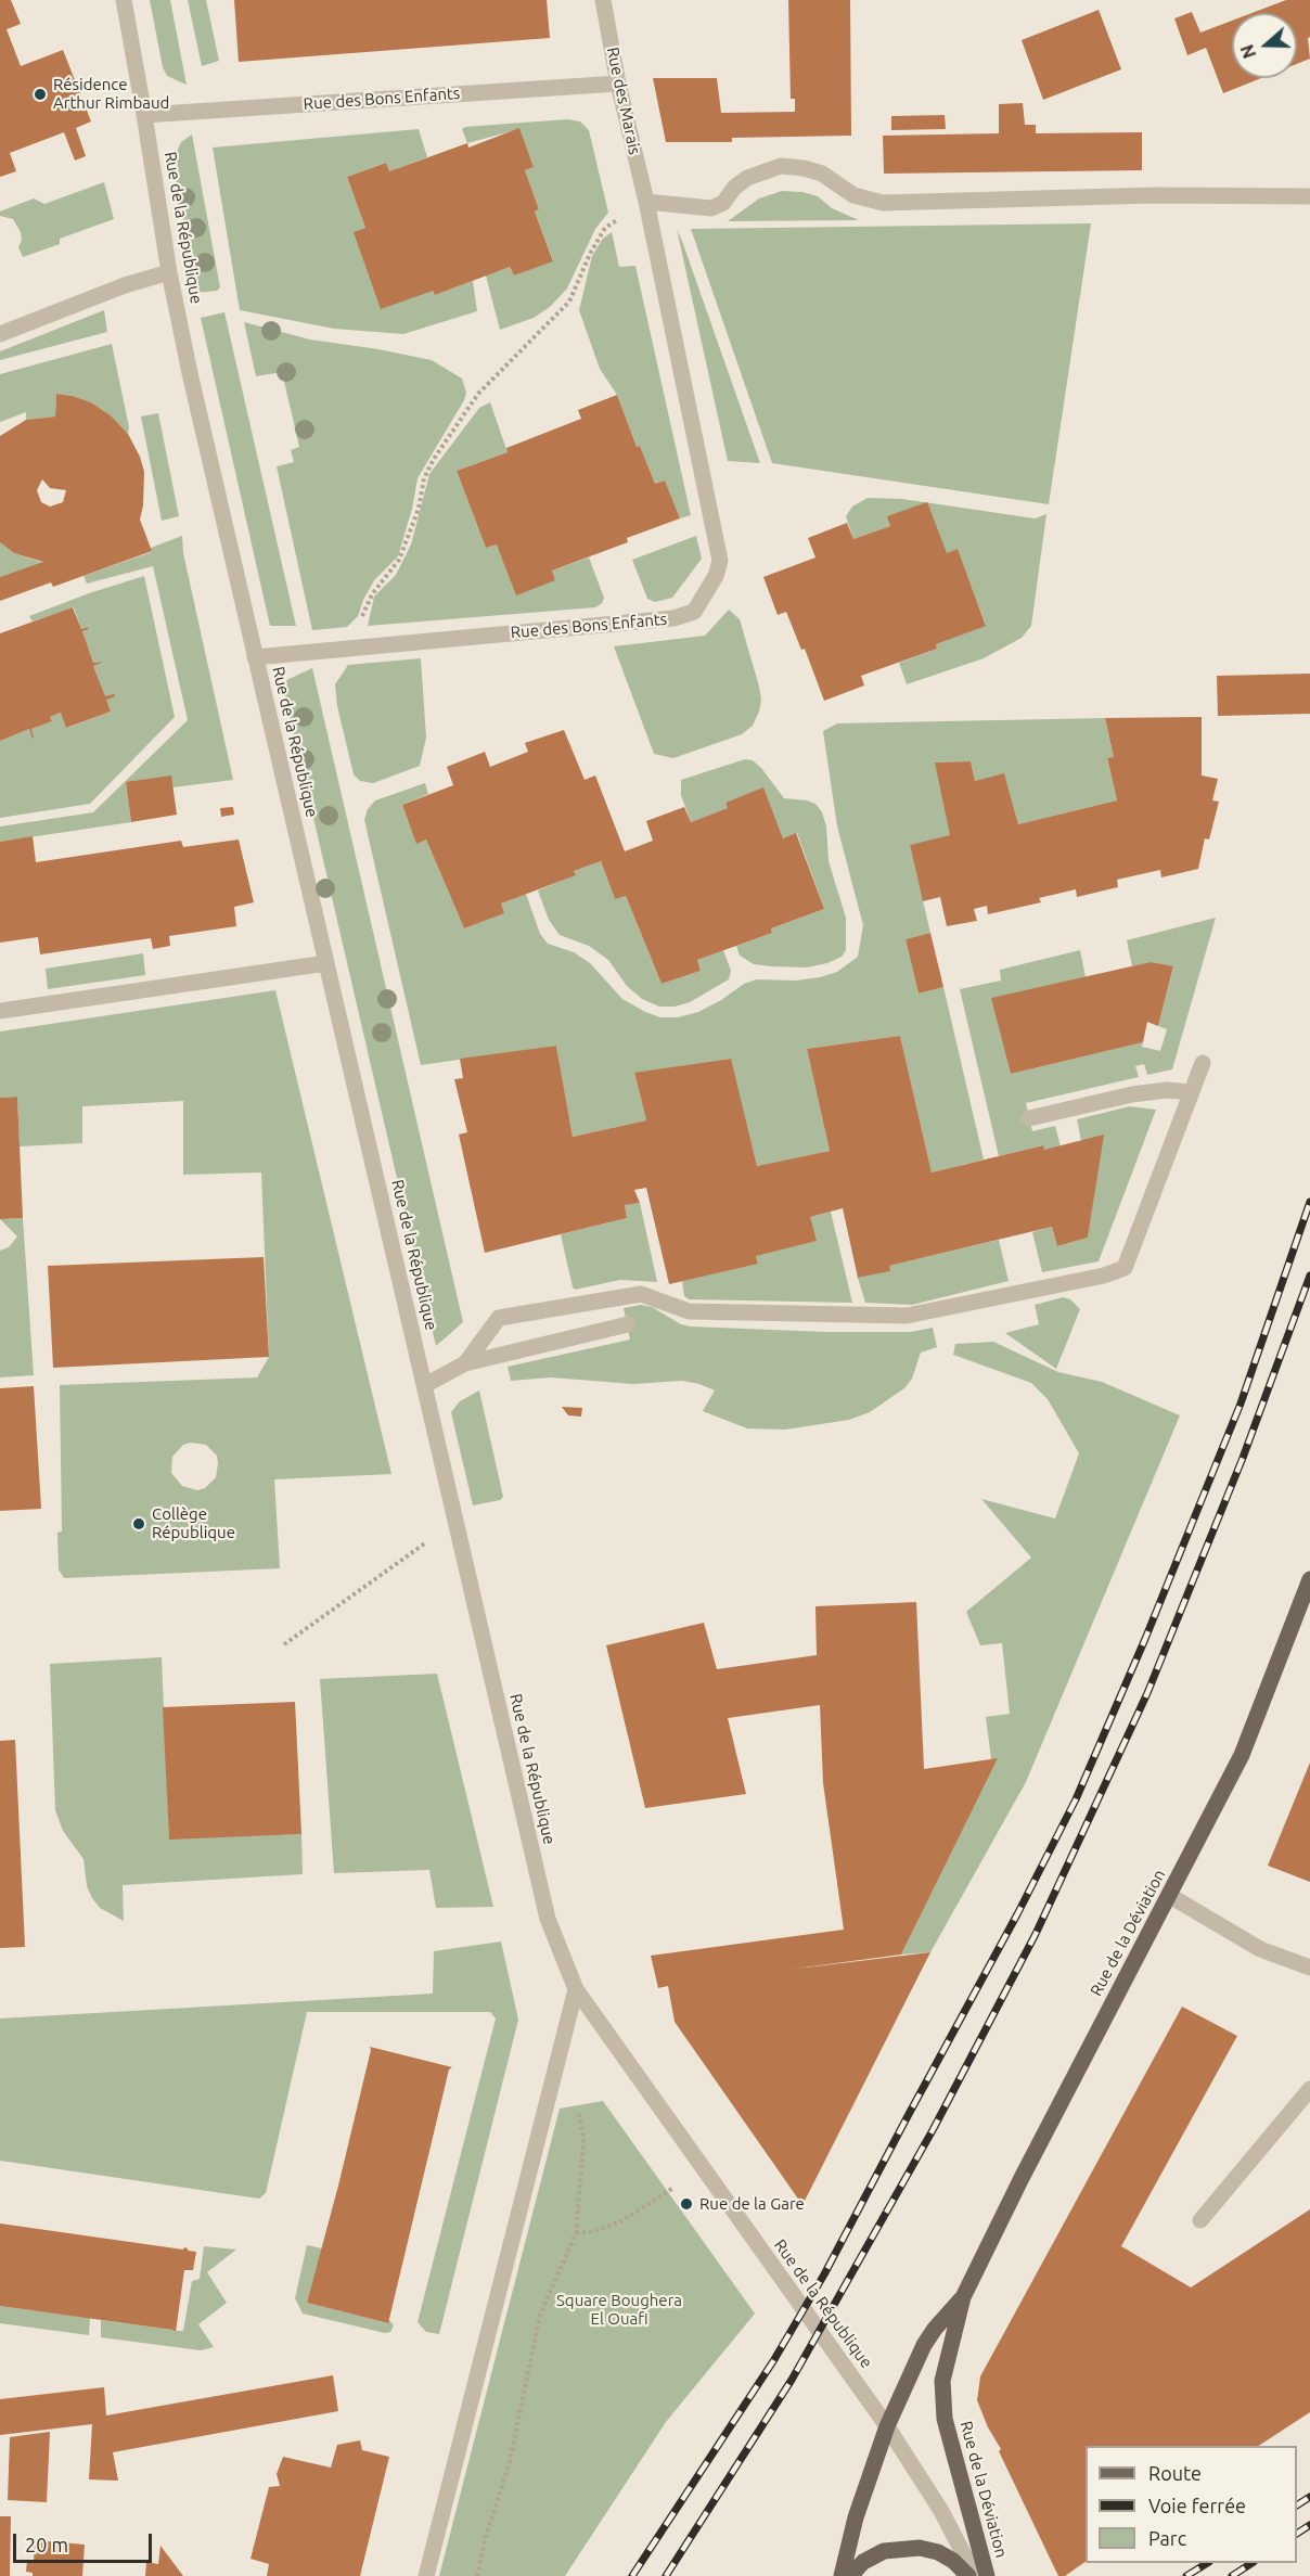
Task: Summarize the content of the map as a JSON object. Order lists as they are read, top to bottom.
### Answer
{
  "streets": {
    "main road": ["Rue de la Déviation"],
    "street": ["Rue des Bons Enfants", "Rue des Marais", "Rue de la République"]
  },
  "crossings": [
    ["Rue des Bons Enfants", "Rue des Marais"],
    ["Rue des Bons Enfants", "Rue de la République"],
    ["Rue de la République", "Rue de la Déviation"]
  ],
  "parks": ["Square Boughera El Ouafi"],
  "places": ["Résidence Arthur Rimbaud", "Collège République", "Rue de la Gare"],
  "legend": ["Route", "Voie ferrée", "Parc"],
  "scale_bar": "20 m",
  "north": "left"
}
